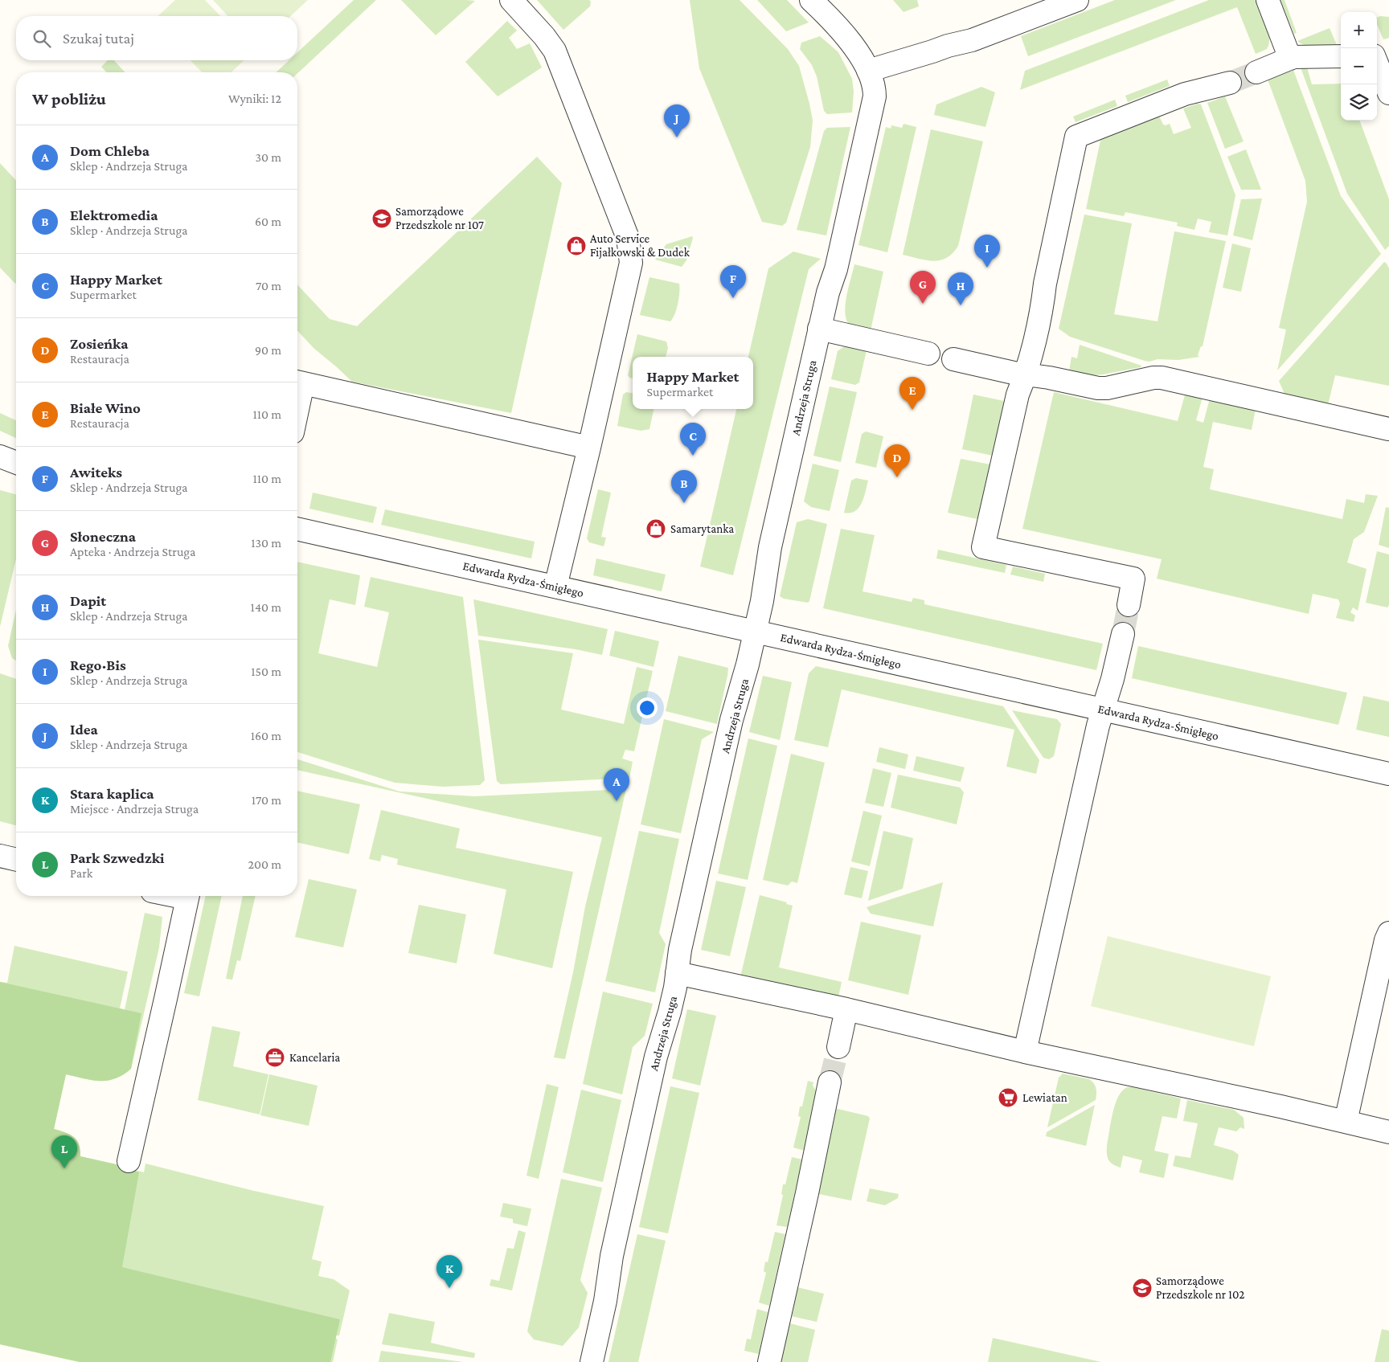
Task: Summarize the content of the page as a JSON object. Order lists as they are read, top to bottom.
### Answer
{
  "streets": {
    "street": ["Andrzeja Struga", "Edwarda Rydza-Śmigłego"]
  },
  "crossings": [
    ["Andrzeja Struga", "Edwarda Rydza-Śmigłego"]
  ],
  "places": {
    "school or university": ["Samorządowe Przedszkole nr 107", "Samorządowe Przedszkole nr 102"],
    "shop": ["Auto Service Fijałkowski & Dudek", "Samarytanka"],
    "office": ["Kancelaria"],
    "supermarket": ["Lewiatan"]
  },
  "page": {
    "map_buttons": ["+", "−"],
    "search": "Szukaj tutaj",
    "heading": ["W pobliżu", "Wyniki: 12"],
    "pins": [
      "J",
      "I",
      "F",
      "G",
      "H",
      "E",
      "C",
      "D",
      "B",
      "A",
      "L",
      "K"
    ],
    "list": [
      {
        "mark": "A",
        "name": "Dom Chleba",
        "note": "Sklep · Andrzeja Struga",
        "value": "30 m"
      },
      {
        "mark": "B",
        "name": "Elektromedia",
        "note": "Sklep · Andrzeja Struga",
        "value": "60 m"
      },
      {
        "mark": "C",
        "name": "Happy Market",
        "note": "Supermarket",
        "value": "70 m"
      },
      {
        "mark": "D",
        "name": "Zosieńka",
        "note": "Restauracja",
        "value": "90 m"
      },
      {
        "mark": "E",
        "name": "Białe Wino",
        "note": "Restauracja",
        "value": "110 m"
      },
      {
        "mark": "F",
        "name": "Awiteks",
        "note": "Sklep · Andrzeja Struga",
        "value": "110 m"
      },
      {
        "mark": "G",
        "name": "Słoneczna",
        "note": "Apteka · Andrzeja Struga",
        "value": "130 m"
      },
      {
        "mark": "H",
        "name": "Dapit",
        "note": "Sklep · Andrzeja Struga",
        "value": "140 m"
      },
      {
        "mark": "I",
        "name": "Rego·Bis",
        "note": "Sklep · Andrzeja Struga",
        "value": "150 m"
      },
      {
        "mark": "J",
        "name": "Idea",
        "note": "Sklep · Andrzeja Struga",
        "value": "160 m"
      },
      {
        "mark": "K",
        "name": "Stara kaplica",
        "note": "Miejsce · Andrzeja Struga",
        "value": "170 m"
      },
      {
        "mark": "L",
        "name": "Park Szwedzki",
        "note": "Park",
        "value": "200 m"
      }
    ],
    "popup": ["Happy Market", "Supermarket"]
  }
}
